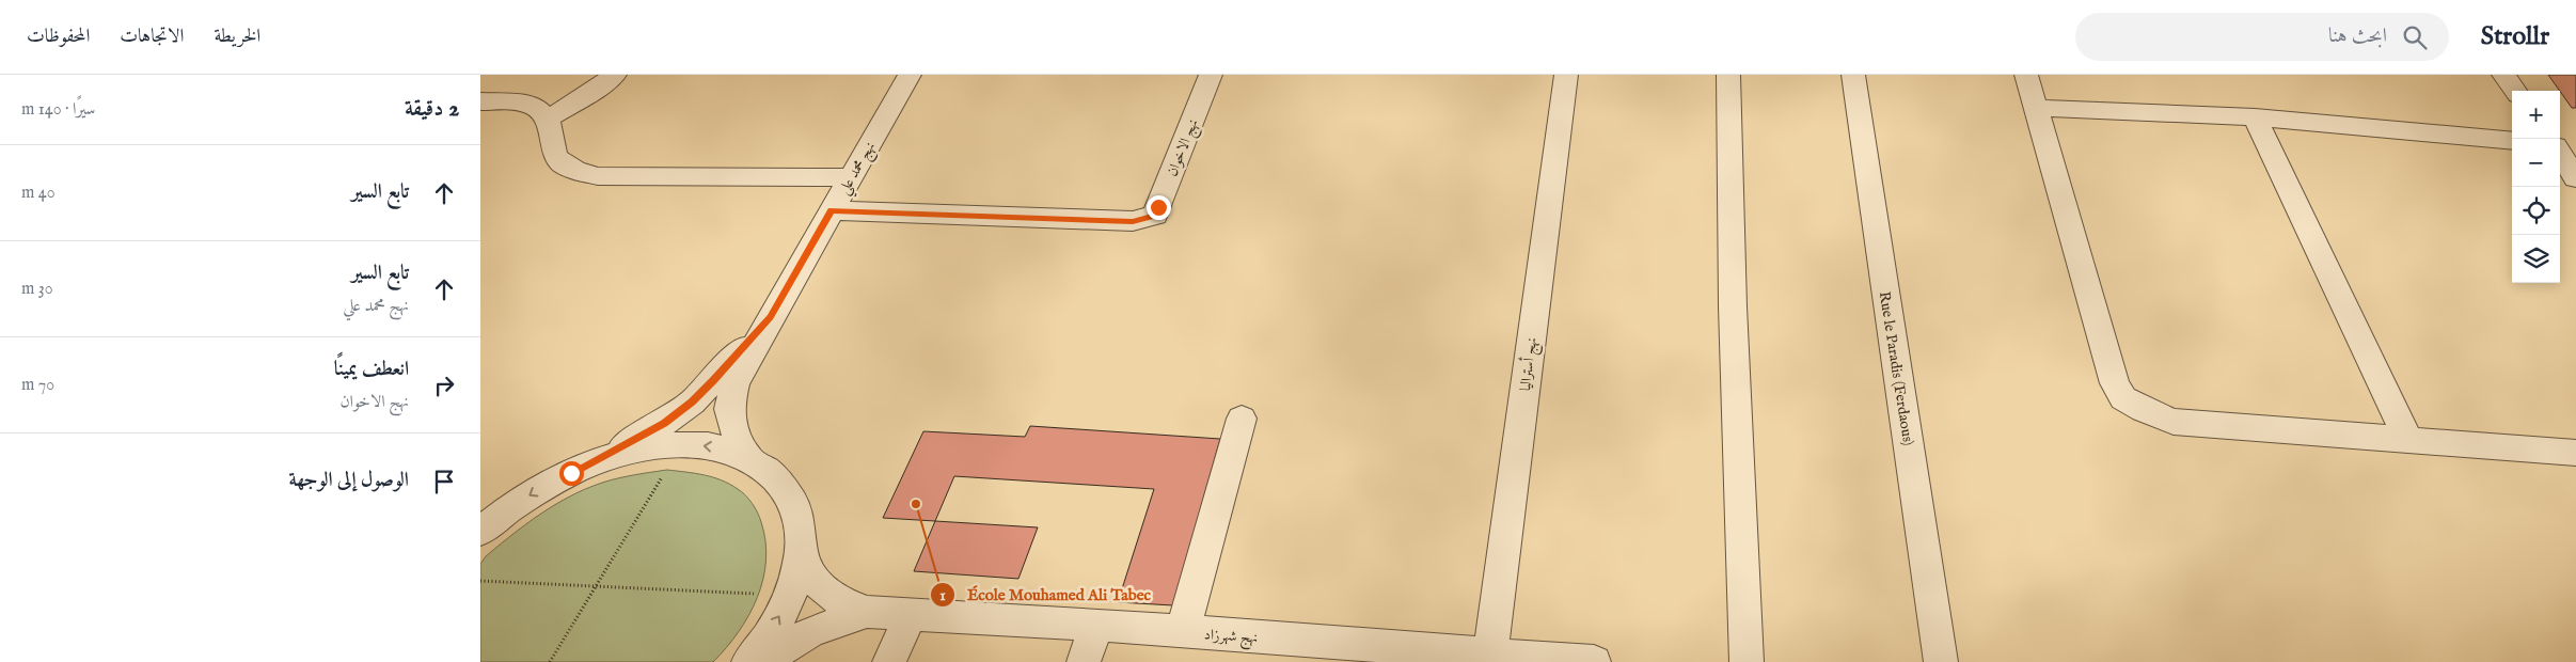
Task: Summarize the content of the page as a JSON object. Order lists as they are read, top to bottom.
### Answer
{
  "streets": {
    "street": [
      "نهج الاخوان",
      "نهج محمد علي",
      "نهج أستراليا",
      "Rue le Paradis (Ferdaous)",
      "نهج شهرزاد"
    ]
  },
  "crossings": [
    ["نهج الاخوان", "نهج محمد علي"],
    ["نهج أستراليا", "نهج شهرزاد"]
  ],
  "places": ["École Mouhamed Ali Tabec"],
  "page": {
    "header": "Strollr",
    "search": "ابحث هنا",
    "nav": ["الخريطة", "الاتجاهات", "المحفوظات"],
    "heading": ["2 دقيقة", "سيرًا · 140 m"],
    "map_buttons": ["+", "−"],
    "list": [
      ["تابع السير", "40 m"],
      ["تابع السير", "نهج محمد علي", "30 m"],
      ["انعطف يمينًا", "نهج الاخوان", "70 m"],
      "الوصول إلى الوجهة"
    ]
  }
}
